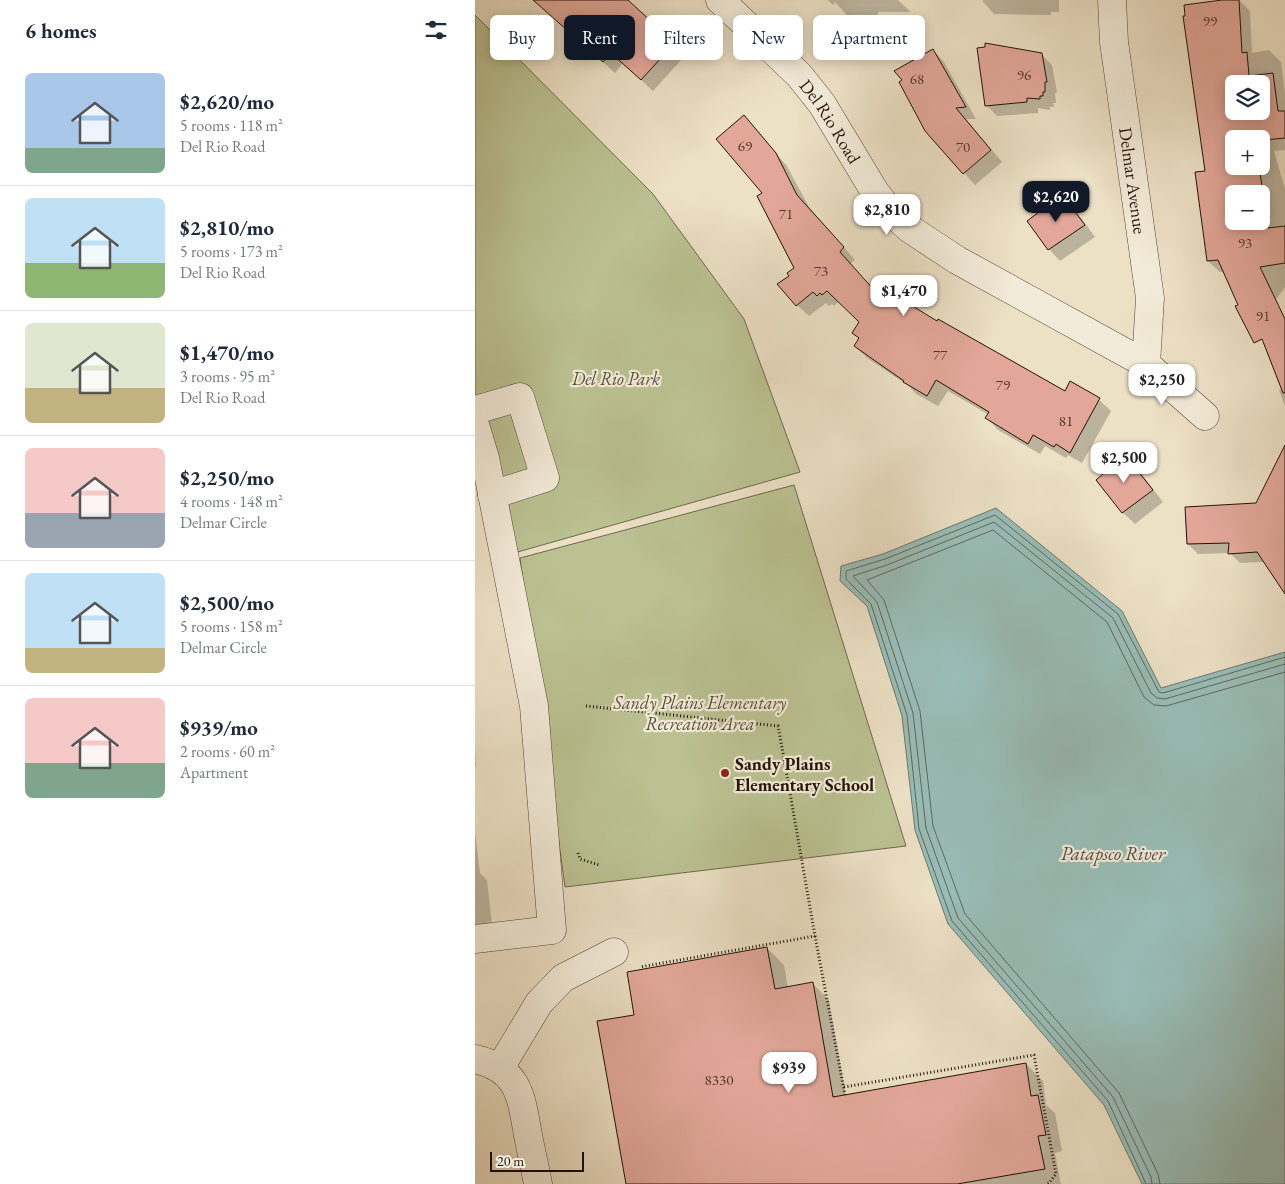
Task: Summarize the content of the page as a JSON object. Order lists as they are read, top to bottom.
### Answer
{
  "streets": {
    "street": ["Del Rio Road", "Delmar Avenue"]
  },
  "crossings": [
    ["Del Rio Road", "Delmar Avenue"]
  ],
  "water": ["Patapsco River"],
  "parks": ["Del Rio Park", "Sandy Plains Elementary Recreation Area"],
  "places": ["Sandy Plains Elementary School"],
  "house_numbers": [
    "99",
    "96",
    "68",
    "69",
    "70",
    "71",
    "93",
    "73",
    "91",
    "77",
    "79",
    "81",
    "8330"
  ],
  "scale_bar": "20 m",
  "page": {
    "heading": "6 homes",
    "chip": [
      "Buy",
      "Rent",
      "Filters",
      "New",
      "Apartment"
    ],
    "list": [
      {
        "name": "$2,620/mo",
        "note": "5 rooms · 118 m² · Del Rio Road"
      },
      {
        "name": "$2,810/mo",
        "note": "5 rooms · 173 m² · Del Rio Road"
      },
      {
        "name": "$1,470/mo",
        "note": "3 rooms · 95 m² · Del Rio Road"
      },
      {
        "name": "$2,250/mo",
        "note": "4 rooms · 148 m² · Delmar Circle"
      },
      {
        "name": "$2,500/mo",
        "note": "5 rooms · 158 m² · Delmar Circle"
      },
      {
        "name": "$939/mo",
        "note": "2 rooms · 60 m² · Apartment"
      }
    ],
    "map_buttons": ["+", "−"],
    "price": [
      "$2,620",
      "$2,810",
      "$1,470",
      "$2,250",
      "$2,500",
      "$939"
    ],
    "scale": "20 m"
  }
}
